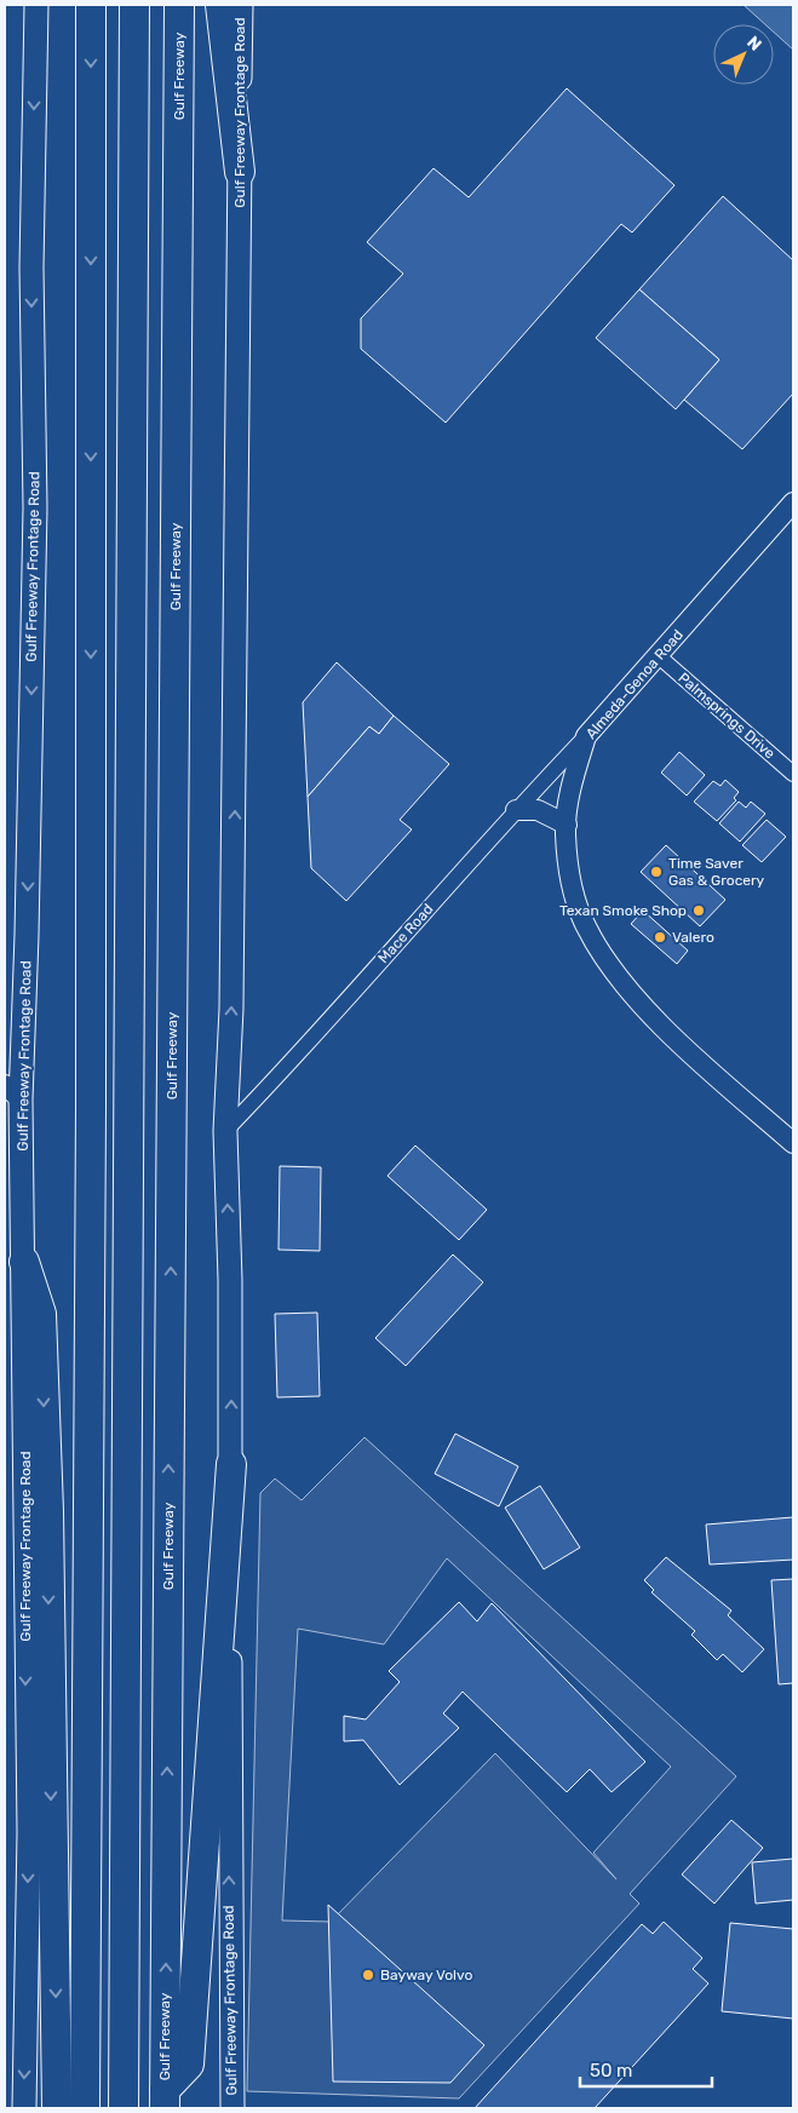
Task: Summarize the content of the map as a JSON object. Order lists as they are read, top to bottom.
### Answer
{
  "streets": {
    "highway": ["Gulf Freeway"],
    "main road": ["Gulf Freeway Frontage Road"],
    "street": ["Almeda-Genoa Road", "Palmsprings Drive", "Mace Road"]
  },
  "crossings": [
    ["Gulf Freeway Frontage Road", "Mace Road"],
    ["Almeda-Genoa Road", "Palmsprings Drive"],
    ["Almeda-Genoa Road", "Mace Road"]
  ],
  "places": [
    "Time Saver Gas & Grocery",
    "Texan Smoke Shop",
    "Valero",
    "Bayway Volvo"
  ],
  "scale_bar": "50 m",
  "north": "top right"
}
